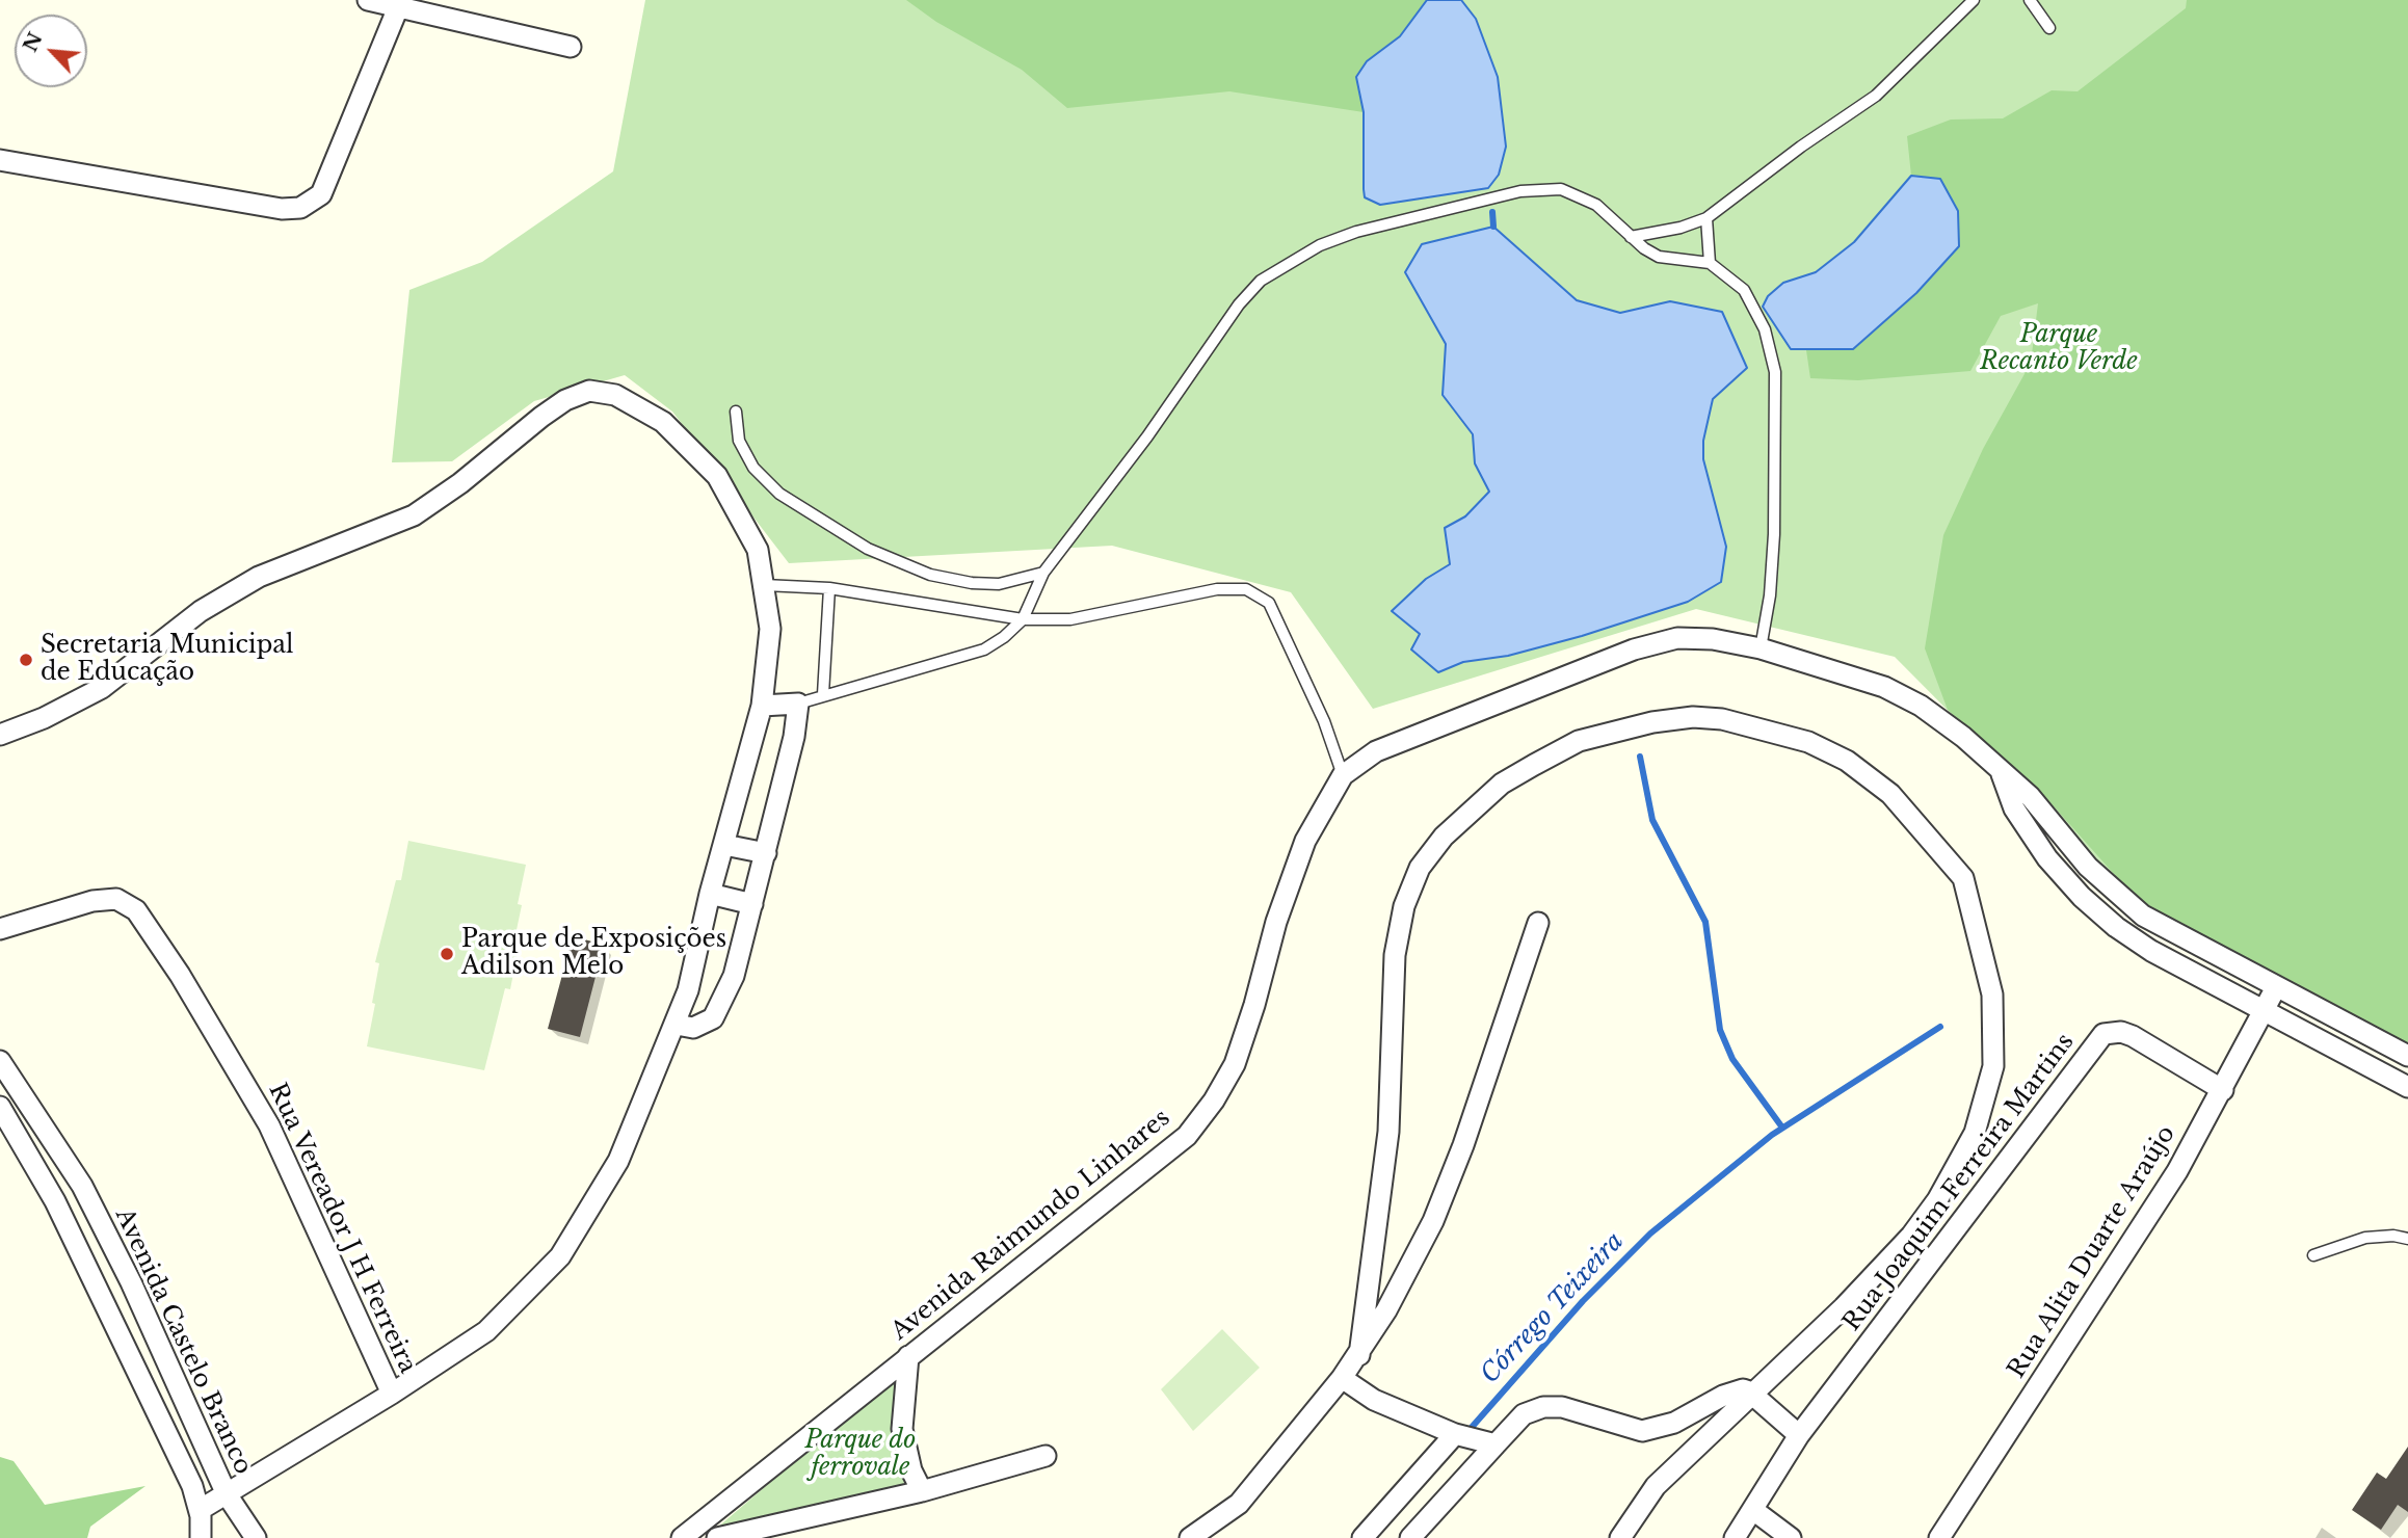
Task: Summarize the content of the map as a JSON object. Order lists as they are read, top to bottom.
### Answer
{
  "streets": {
    "street": [
      "Rua Joaquim Ferreira Martins",
      "Avenida Raimundo Linhares",
      "Rua Vereador J H Ferreira",
      "Rua Alita Duarte Araújo",
      "Avenida Castelo Branco"
    ]
  },
  "crossings": [
    ["Rua Joaquim Ferreira Martins", "Rua Alita Duarte Araújo"],
    ["Avenida Raimundo Linhares", "Rua Alita Duarte Araújo"]
  ],
  "water": ["Córrego Teixeira"],
  "parks": ["Parque Recanto Verde", "Parque do ferrovale"],
  "places": ["Secretaria Municipal de Educação", "Parque de Exposições Adilson Melo"],
  "north": "top left"
}
